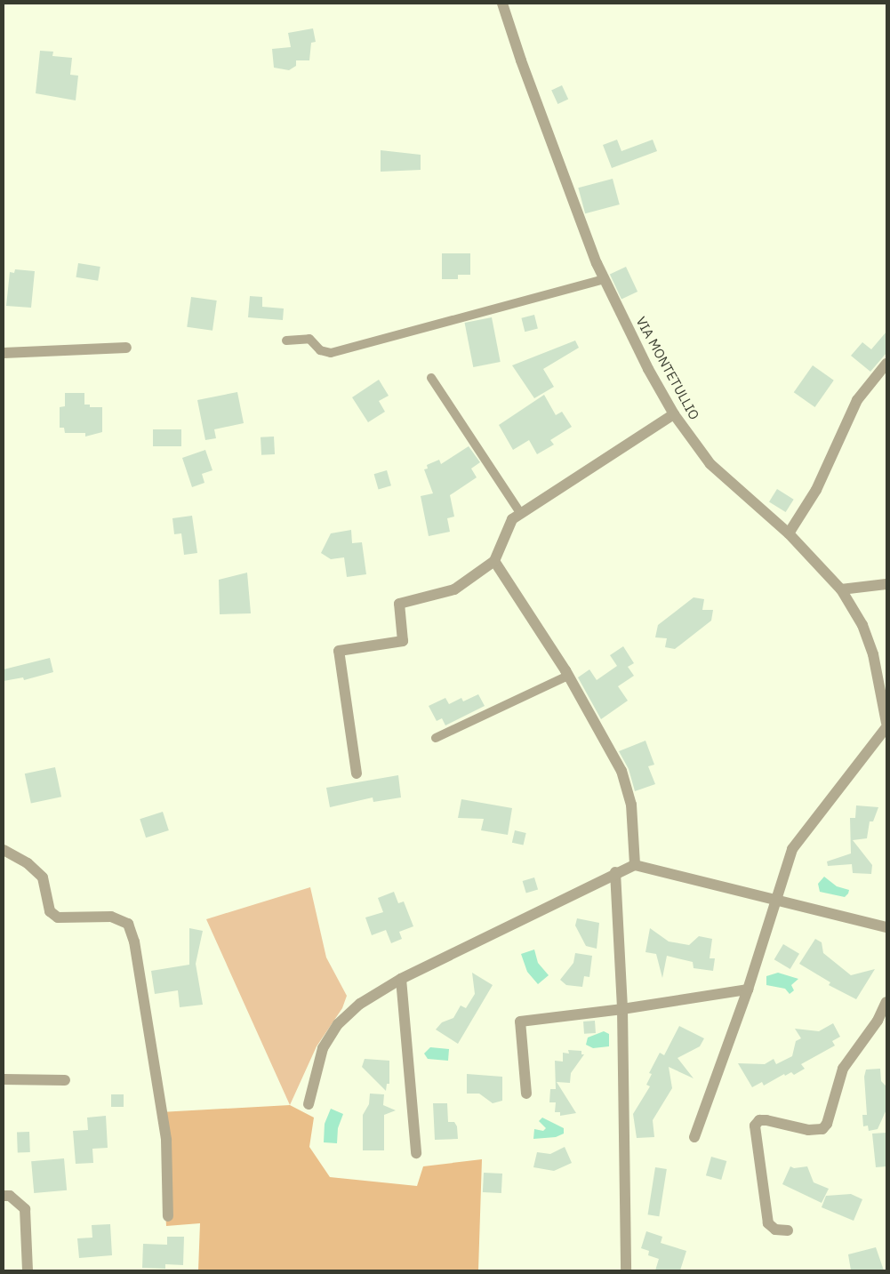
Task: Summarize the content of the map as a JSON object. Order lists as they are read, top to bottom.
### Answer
{
  "streets": {
    "street": ["VIA MONTETULLIO"]
  }
}
